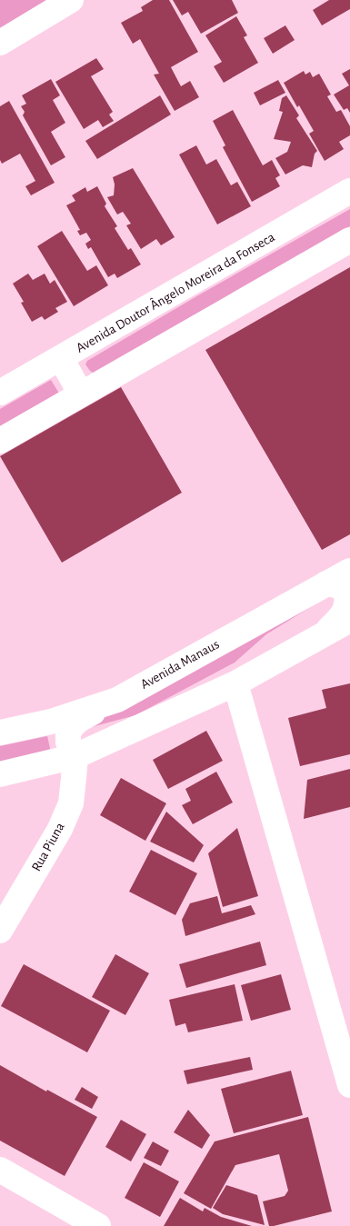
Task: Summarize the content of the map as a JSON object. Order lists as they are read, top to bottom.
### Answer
{
  "streets": {
    "street": ["Avenida Doutor Ângelo Moreira da Fonseca", "Avenida Manaus", "Rua Piuna"]
  }
}
